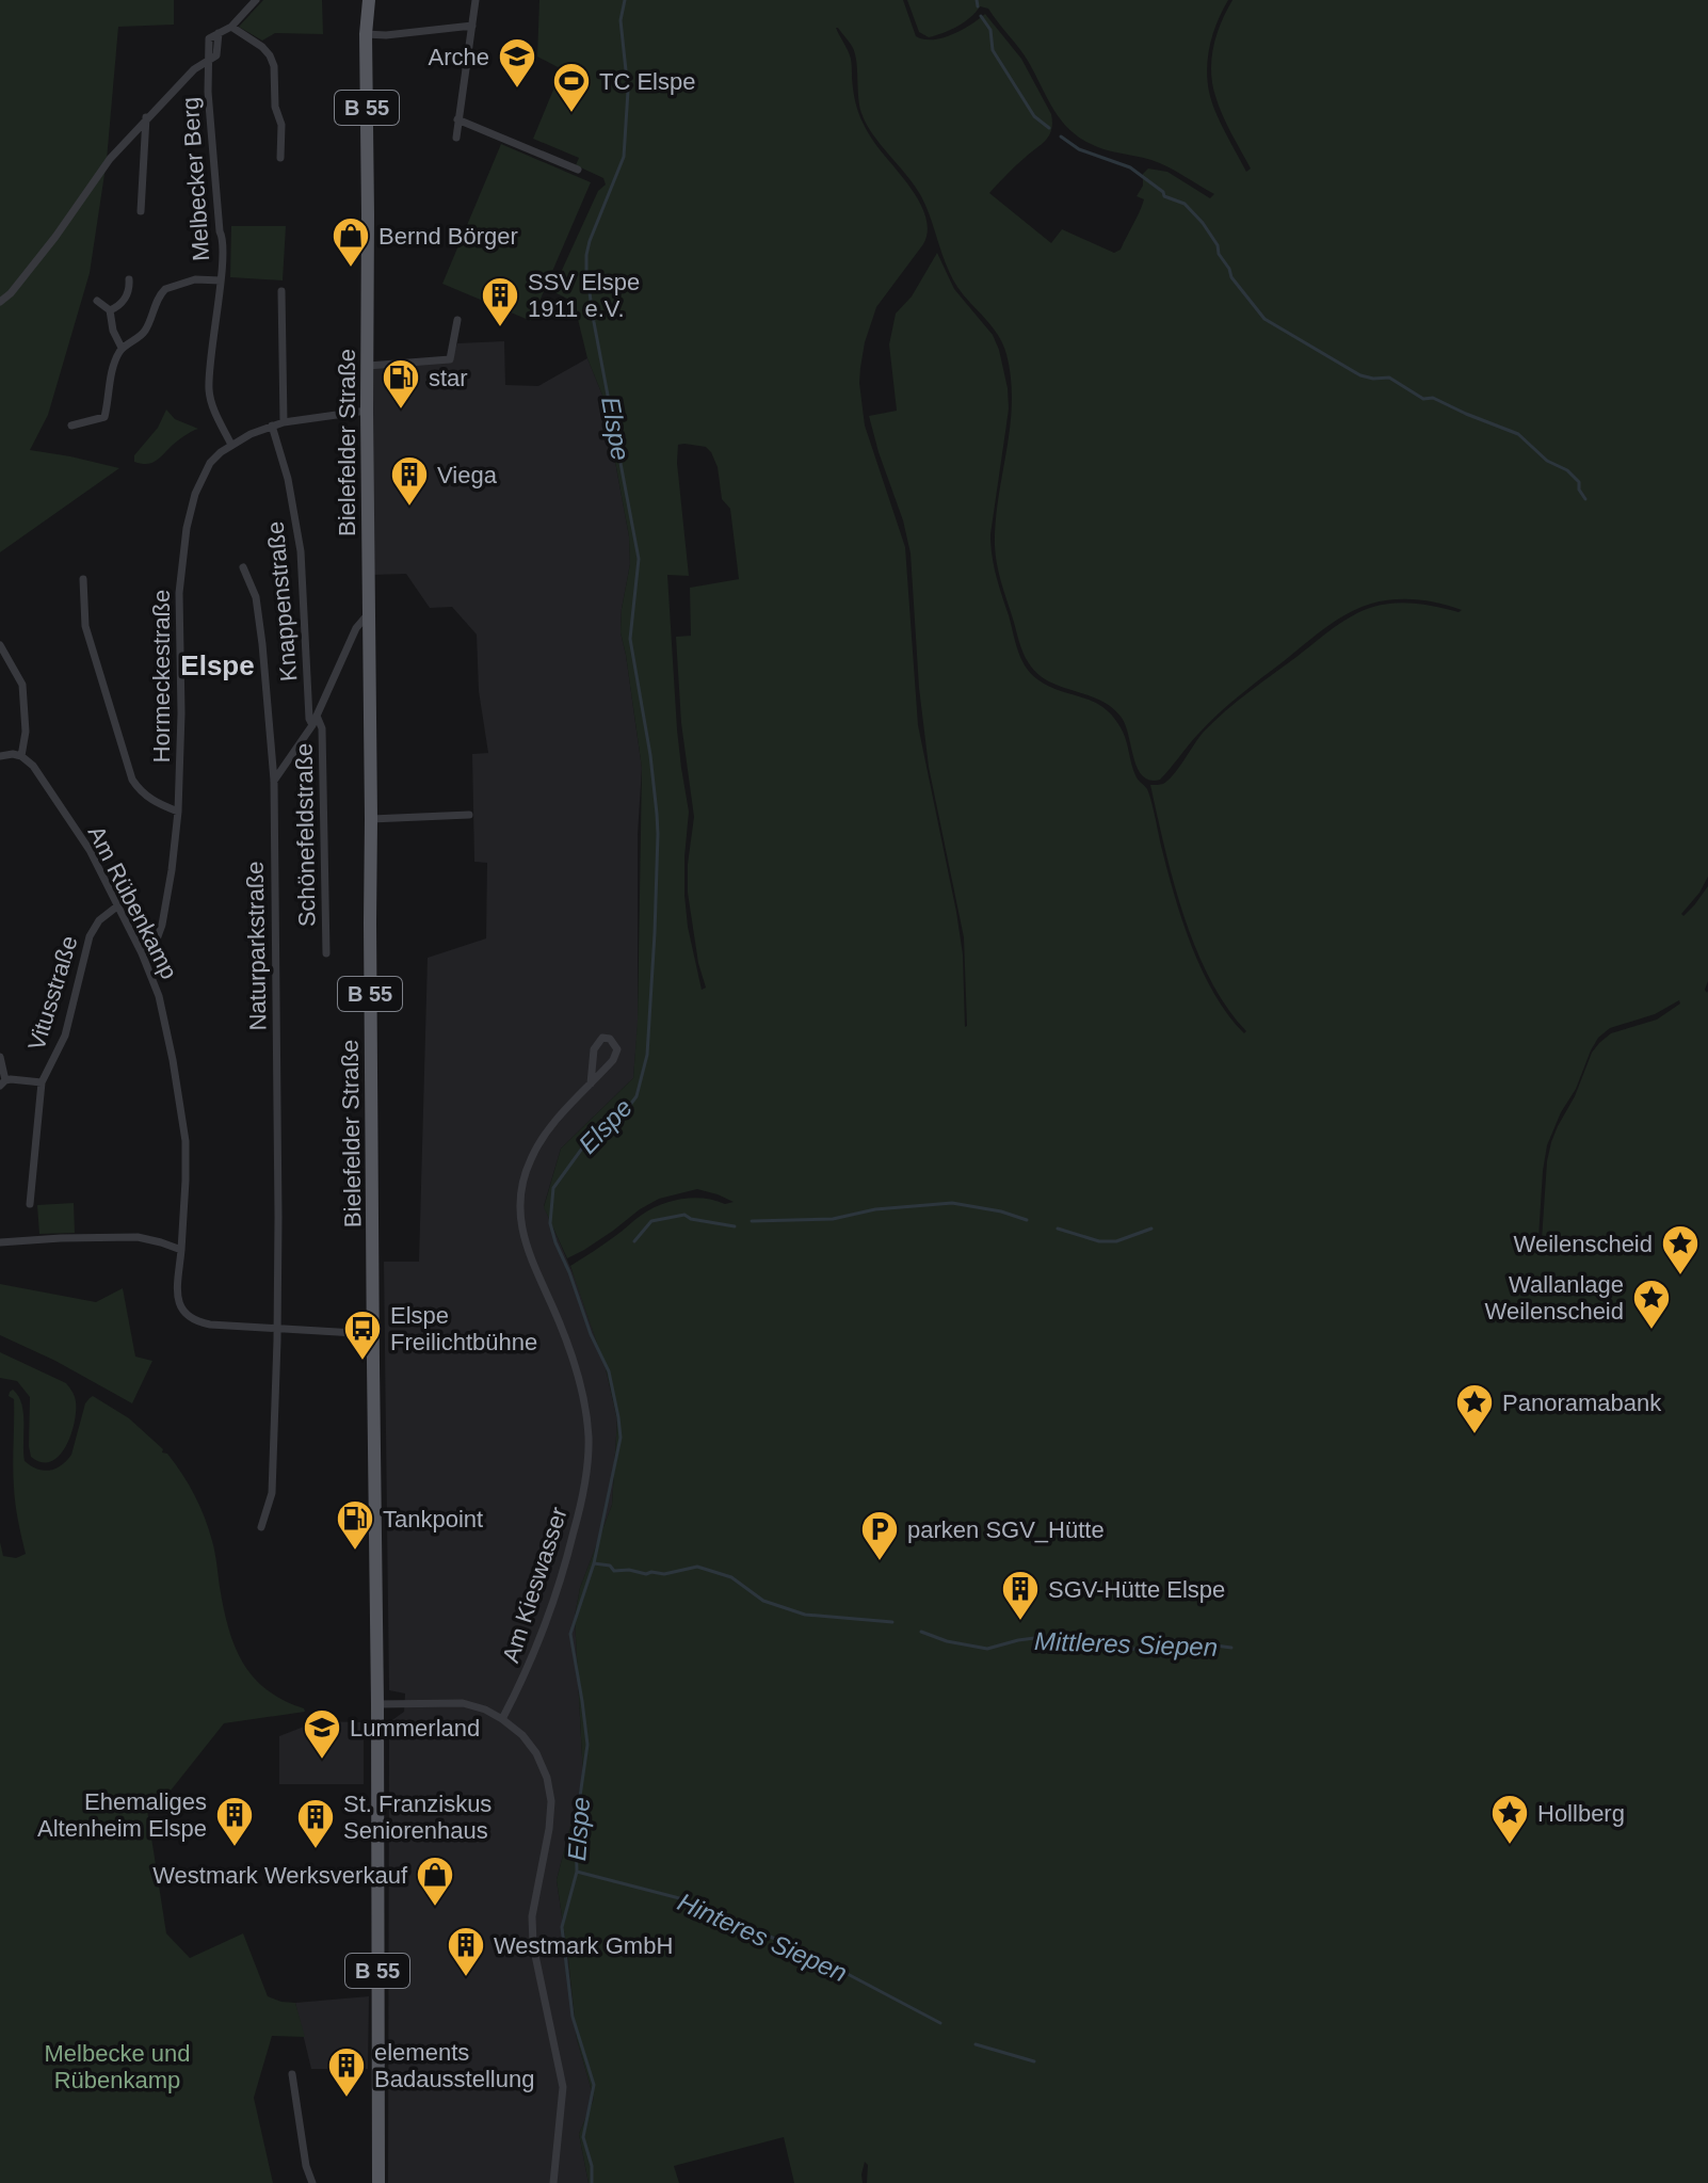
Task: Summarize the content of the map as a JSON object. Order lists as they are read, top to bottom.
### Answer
{
  "streets": {
    "main road": ["B 55", "Bielefelder Straße"],
    "street": [
      "Melbecker Berg",
      "Knappenstraße",
      "Hormeckestraße",
      "Schönefeldstraße",
      "Am Rübenkamp",
      "Naturparkstraße",
      "Vitusstraße",
      "Am Kieswasser"
    ]
  },
  "crossings": [
    ["Melbecker Berg", "Hormeckestraße"],
    ["Bielefelder Straße", "Hormeckestraße"],
    ["Knappenstraße", "Hormeckestraße"],
    ["Hormeckestraße", "Am Rübenkamp"],
    ["Am Rübenkamp", "Naturparkstraße"],
    ["Am Rübenkamp", "Vitusstraße"]
  ],
  "districts": ["Elspe"],
  "water": ["Elspe", "Mittleres Siepen", "Hinteres Siepen"],
  "parks": ["Melbecke und Rübenkamp"],
  "places": {
    "school or university": ["Arche", "Lummerland"],
    "sports": ["TC Elspe"],
    "shop": ["Bernd Börger", "Westmark Werksverkauf"],
    "building": [
      "SSV Elspe 1911 e.V.",
      "Viega",
      "SGV-Hütte Elspe",
      "Ehemaliges Altenheim Elspe",
      "St. Franziskus Seniorenhaus",
      "Westmark GmbH",
      "elements Badausstellung"
    ],
    "fuel station": ["star", "Tankpoint"],
    "place": [
      "Weilenscheid",
      "Wallanlage Weilenscheid",
      "Panoramabank",
      "Hollberg"
    ],
    "bus stop": ["Elspe Freilichtbühne"],
    "parking": ["parken SGV_Hütte"]
  }
}
